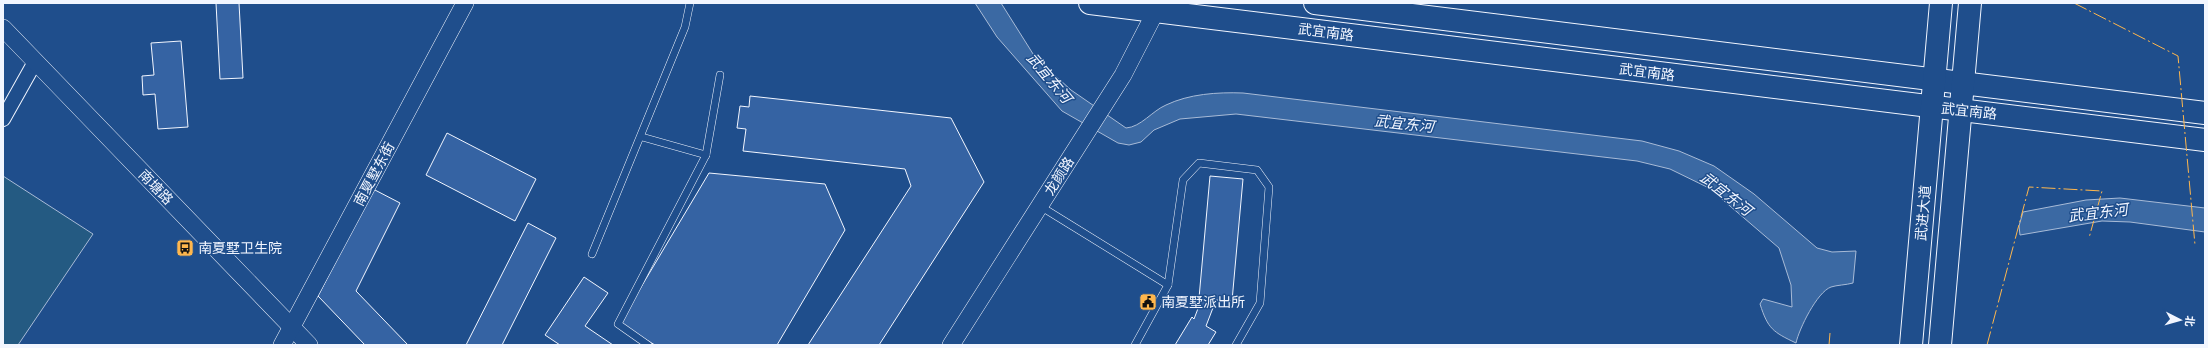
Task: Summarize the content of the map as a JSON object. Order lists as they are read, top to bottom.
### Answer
{
  "streets": {
    "main road": ["武宜南路", "武进大道"],
    "street": ["南夏墅东街", "龙颜路", "南塘路"]
  },
  "crossings": [
    ["武宜南路", "龙颜路"],
    ["武宜南路", "武进大道"],
    ["南夏墅东街", "南塘路"]
  ],
  "water": ["武宜东河"],
  "places": {
    "bus stop": ["南夏墅卫生院"],
    "public building": ["南夏墅派出所"]
  },
  "north": "right"
}
